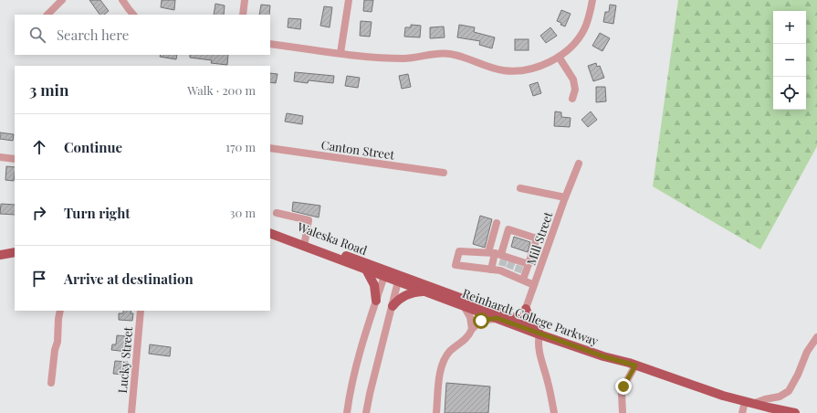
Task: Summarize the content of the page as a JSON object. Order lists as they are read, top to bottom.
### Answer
{
  "streets": {
    "main road": ["Waleska Road", "Reinhardt College Parkway"],
    "street": ["Canton Street", "Mill Street", "Lucky Street"]
  },
  "crossings": [
    ["Mill Street", "Reinhardt College Parkway"]
  ],
  "page": {
    "map_buttons": ["+", "−"],
    "search": "Search here",
    "heading": ["3 min", "Walk · 200 m"],
    "list": [
      ["Continue", "170 m"],
      ["Turn right", "30 m"],
      "Arrive at destination"
    ]
  }
}
